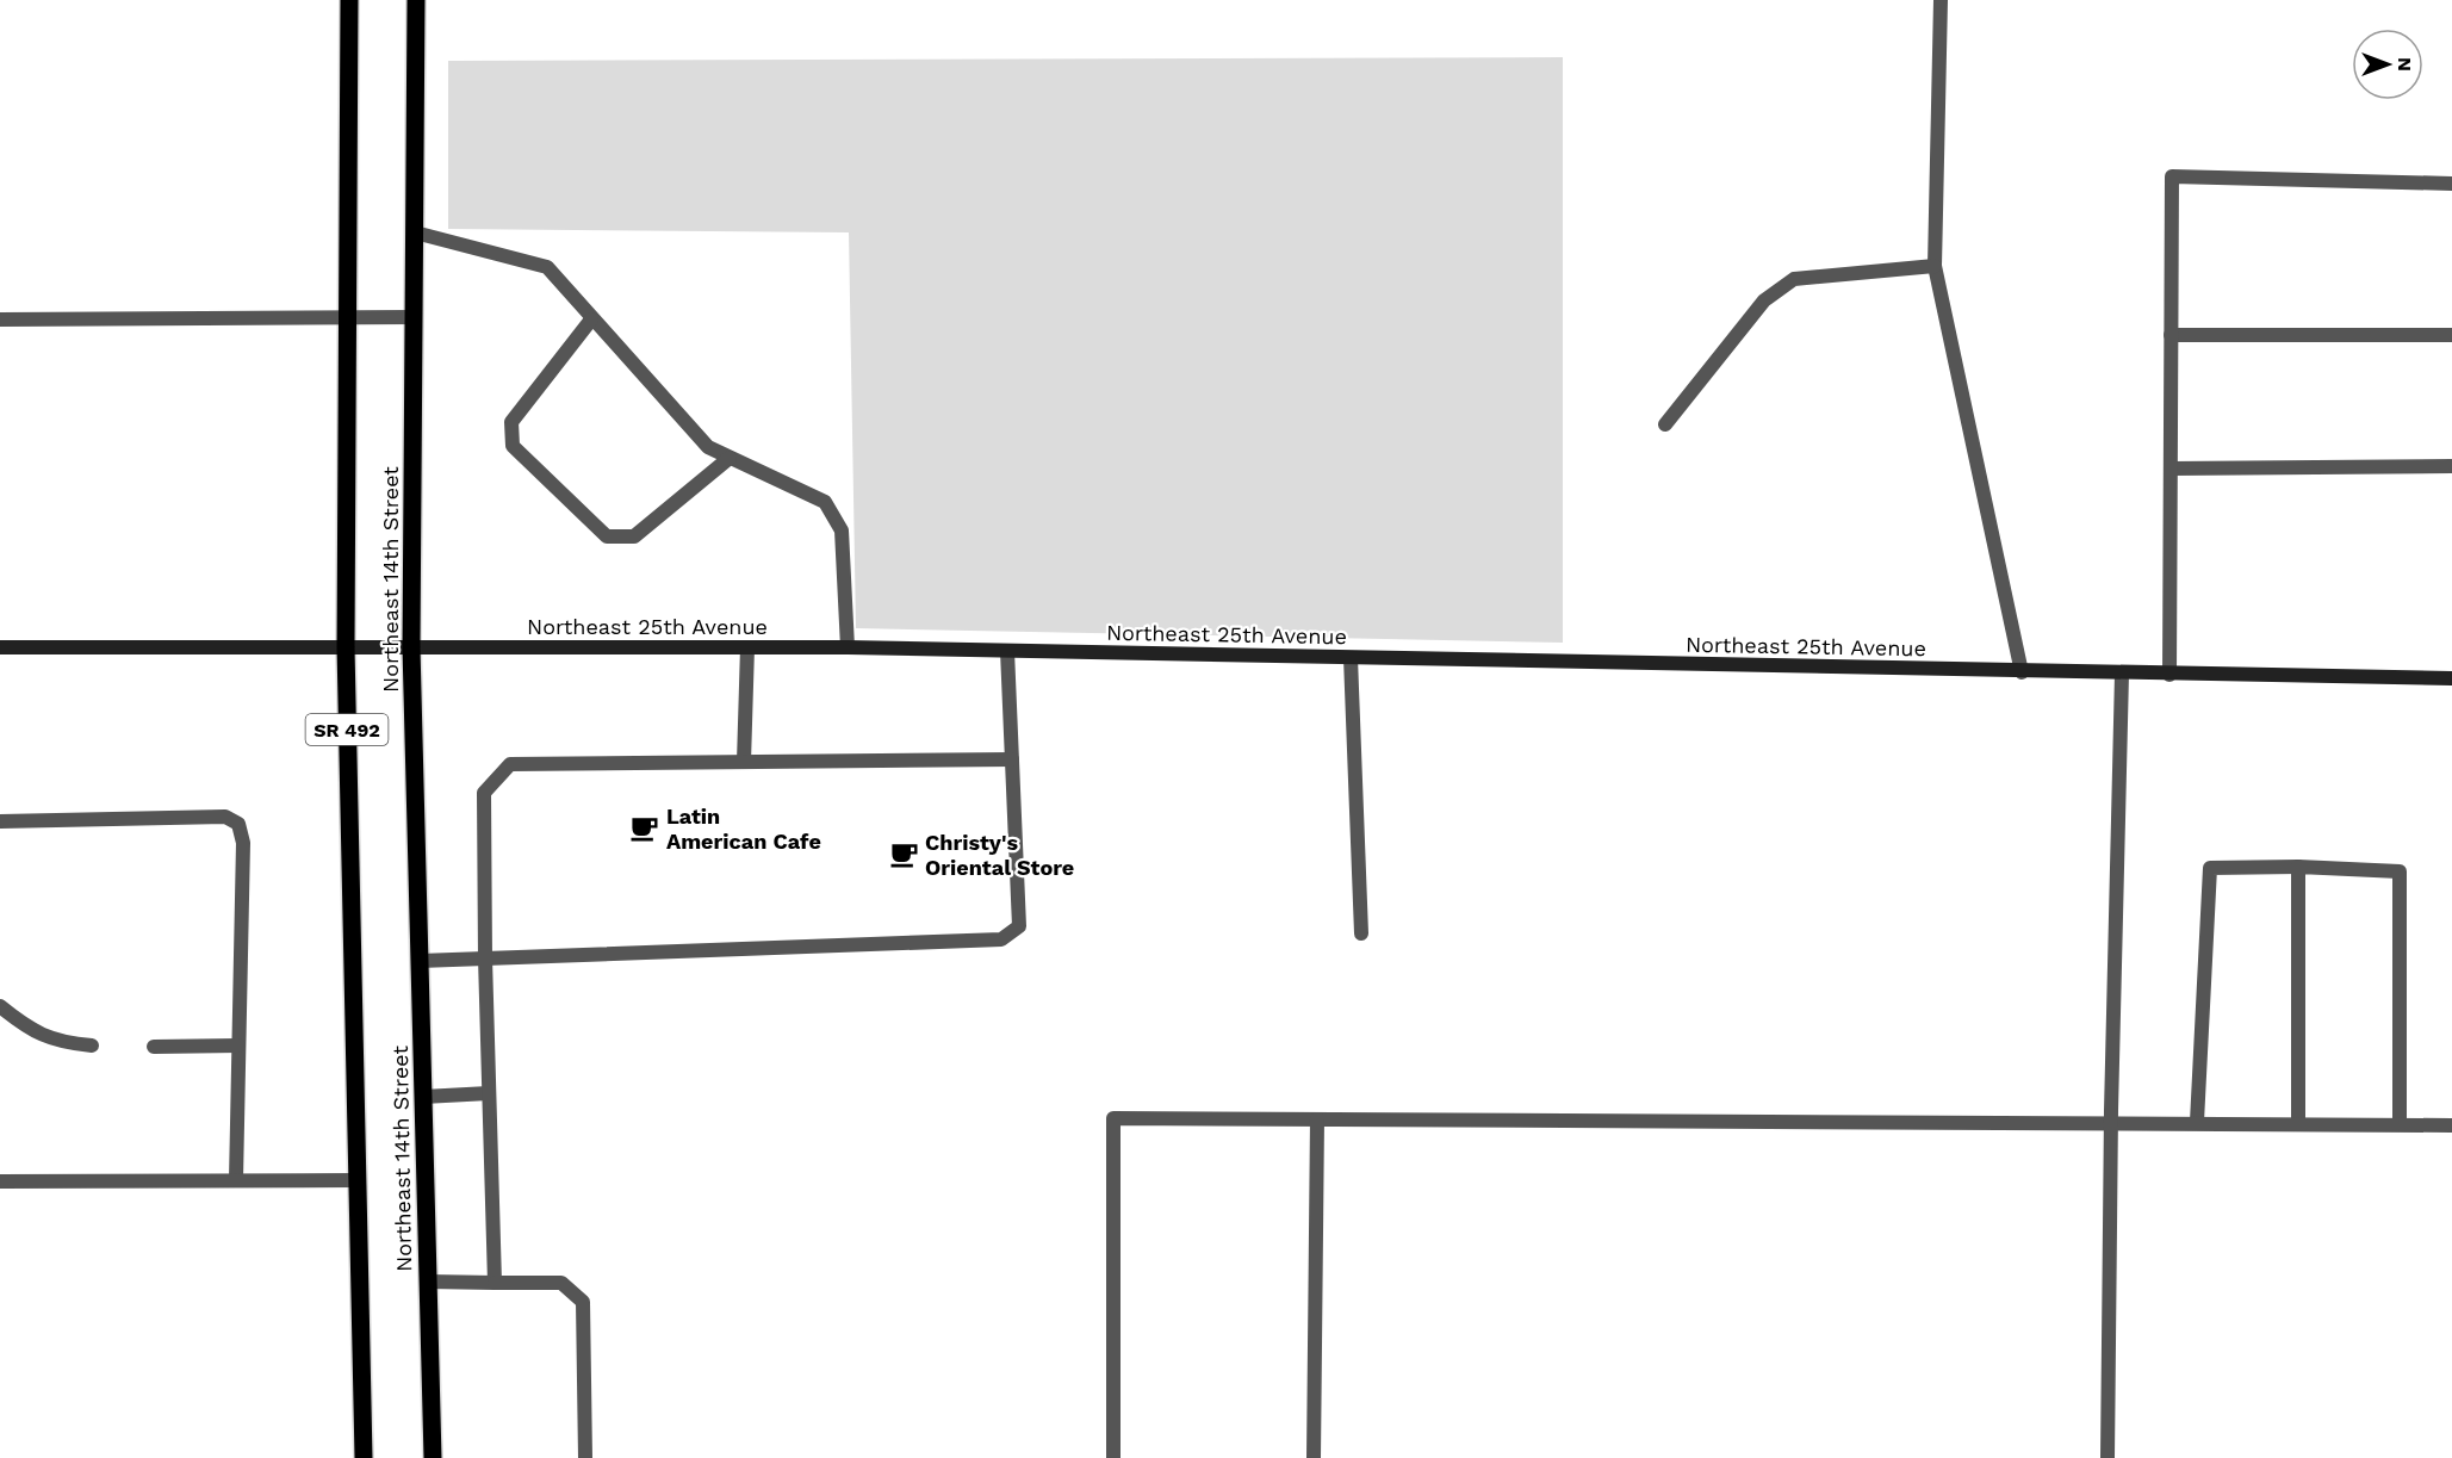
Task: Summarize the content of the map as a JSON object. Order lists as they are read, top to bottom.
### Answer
{
  "streets": {
    "main road": ["Northeast 14th Street", "SR 492"],
    "street": ["Northeast 25th Avenue"]
  },
  "crossings": [
    ["Northeast 14th Street", "Northeast 25th Avenue"]
  ],
  "places": {
    "cafe": ["Latin American Cafe", "Christy's Oriental Store"]
  },
  "north": "right"
}
